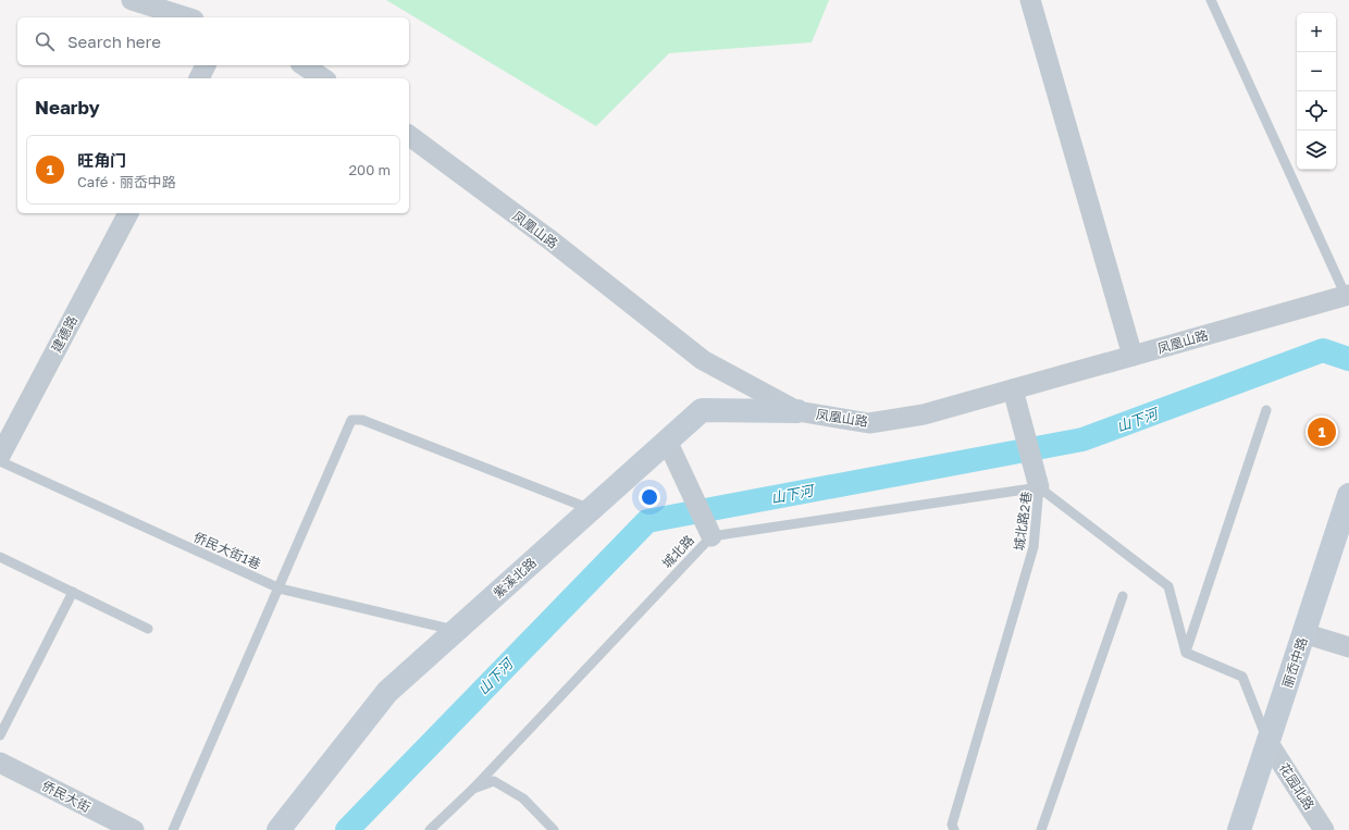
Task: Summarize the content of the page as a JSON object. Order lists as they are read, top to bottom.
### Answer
{
  "streets": {
    "street": [
      "凤凰山路",
      "建德路",
      "紫溪北路",
      "丽岙中路",
      "花园北路",
      "侨民大街"
    ],
    "lane": ["城北路2巷", "侨民大街1巷", "城北路"]
  },
  "crossings": [
    ["凤凰山路", "紫溪北路"],
    ["城北路2巷", "城北路"],
    ["侨民大街1巷", "紫溪北路"],
    ["丽岙中路", "花园北路"]
  ],
  "water": ["山下河"],
  "page": {
    "map_buttons": ["+", "−"],
    "search": "Search here",
    "heading": "Nearby",
    "list": [
      {
        "mark": "1",
        "name": "旺角门",
        "note": "Café · 丽岙中路",
        "value": "200 m"
      }
    ],
    "pins": "1"
  }
}
